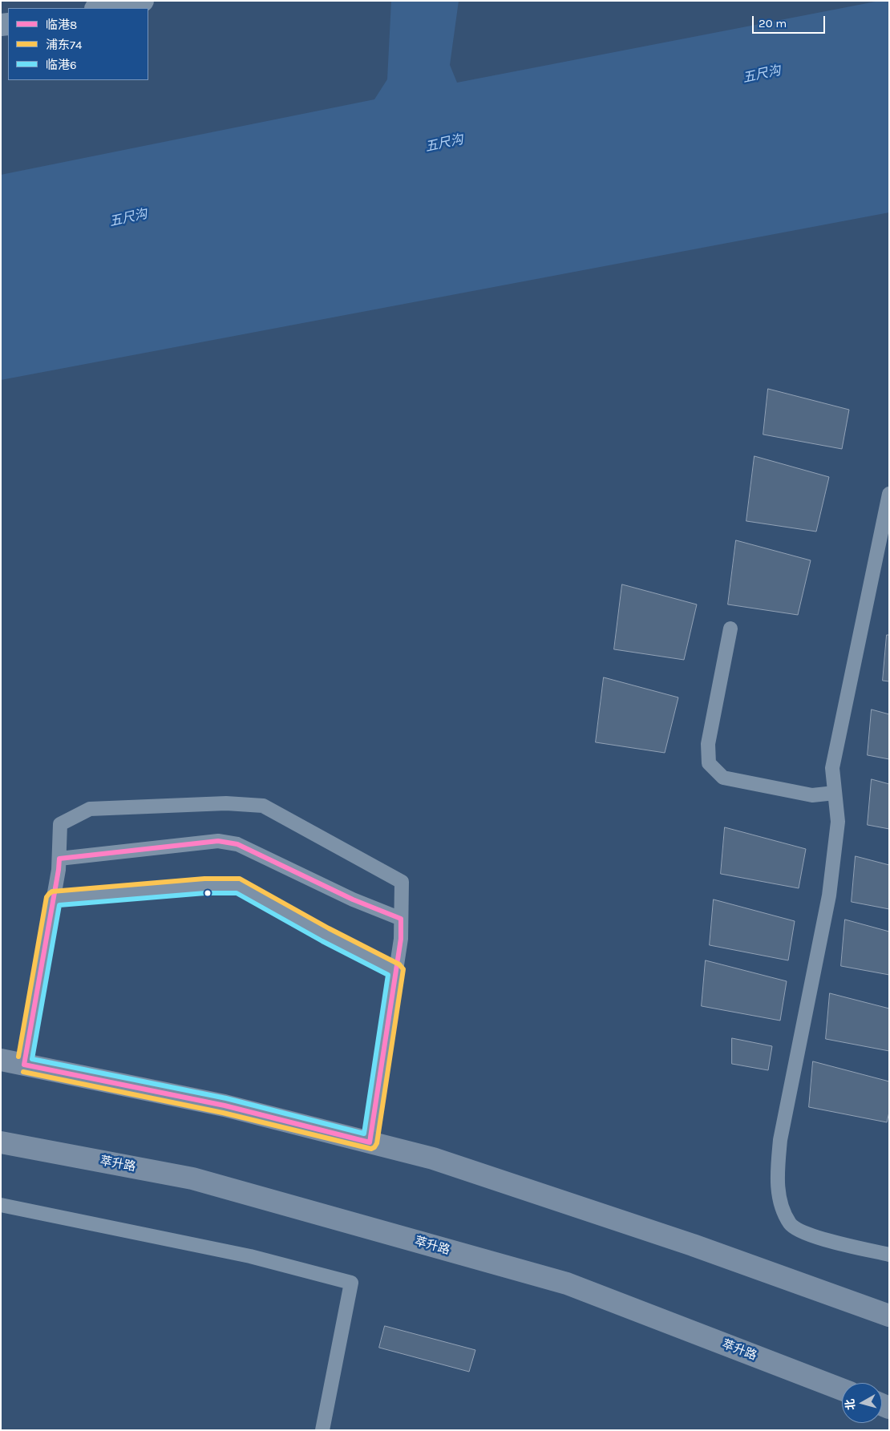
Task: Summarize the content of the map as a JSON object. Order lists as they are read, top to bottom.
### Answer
{
  "streets": {
    "street": ["萃升路"]
  },
  "water": ["五尺沟"],
  "lines": ["transit line 临港8", "transit line 浦东74", "transit line 临港6"],
  "legend": ["临港8", "浦东74", "临港6"],
  "scale_bar": "20 m",
  "north": "left"
}
